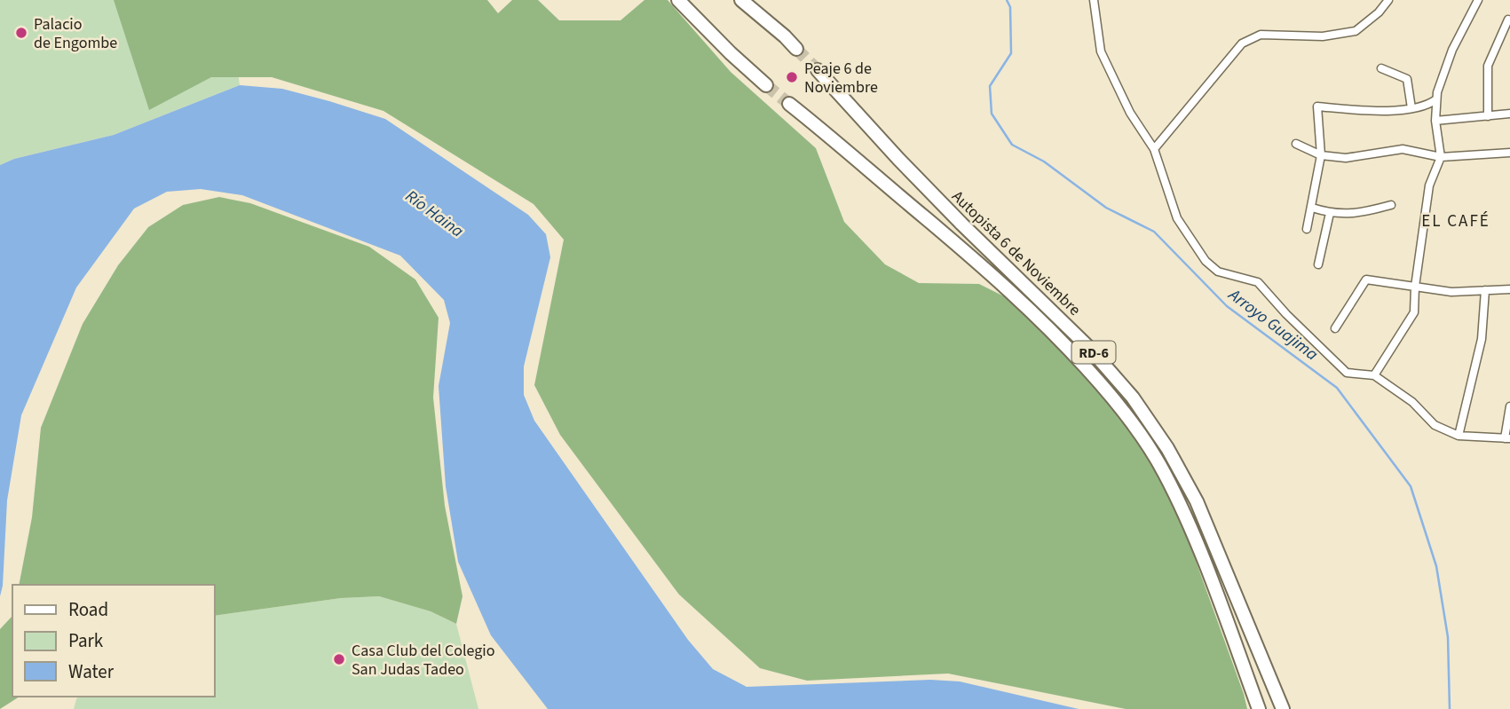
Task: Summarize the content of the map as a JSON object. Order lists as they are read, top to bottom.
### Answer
{
  "streets": {
    "highway": ["Autopista 6 de Noviembre", "RD-6"]
  },
  "districts": ["EL CAFÉ"],
  "water": ["Río Haina", "Arroyo Guajima"],
  "places": ["Palacio de Engombe", "Peaje 6 de Noviembre", "Casa Club del Colegio San Judas Tadeo"],
  "legend": ["Road", "Park", "Water"]
}
